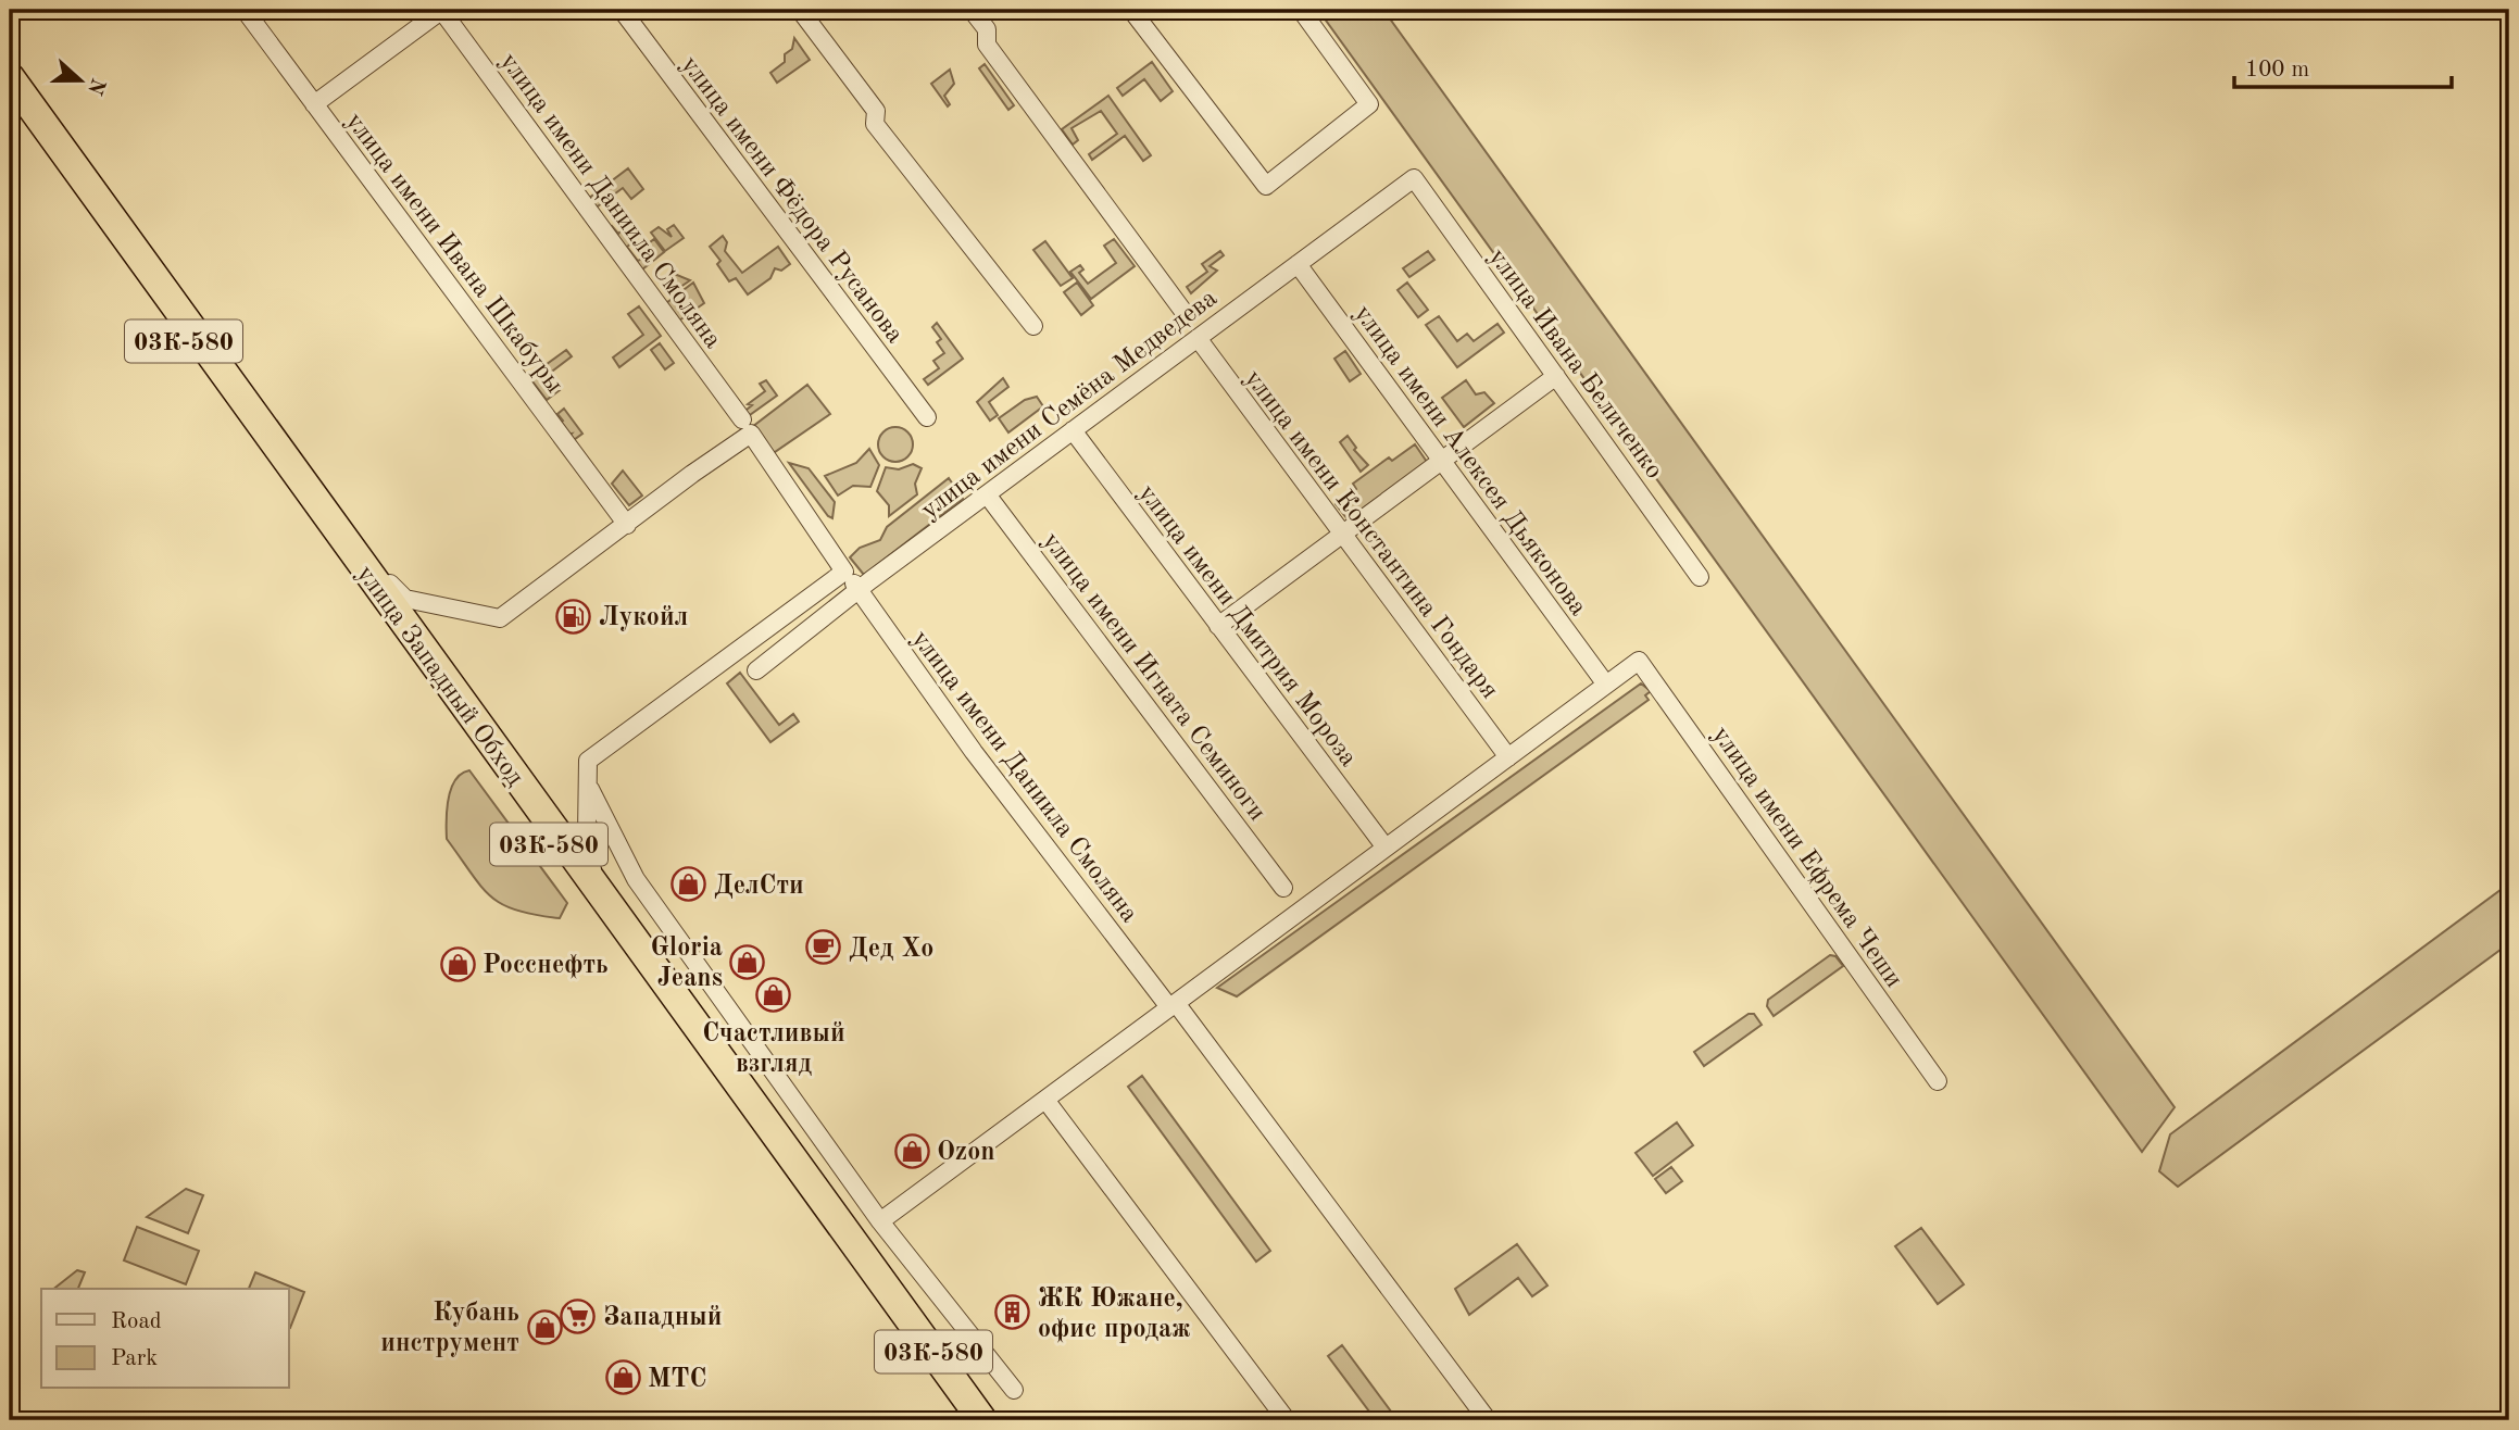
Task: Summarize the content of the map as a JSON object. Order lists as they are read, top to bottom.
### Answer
{
  "streets": {
    "highway": ["03К-580", "улица Западный Обход"],
    "street": [
      "улица имени Фёдора Русанова",
      "улица имени Даниила Смоляна",
      "улица имени Ивана Шкабуры",
      "улица Ивана Беличенко",
      "улица имени Семёна Медведева",
      "улица имени Алексея Дьяконова",
      "улица имени Константина Гондаря",
      "улица имени Дмитрия Мороза",
      "улица имени Игната Семиноги",
      "улица имени Ефрема Чеши"
    ]
  },
  "crossings": [
    ["улица имени Даниила Смоляна", "улица имени Ивана Шкабуры"],
    ["улица имени Даниила Смоляна", "улица имени Семёна Медведева"],
    ["улица Ивана Беличенко", "улица имени Семёна Медведева"],
    ["улица имени Семёна Медведева", "улица имени Алексея Дьяконова"],
    ["улица имени Семёна Медведева", "улица имени Константина Гондаря"],
    ["улица имени Семёна Медведева", "улица имени Дмитрия Мороза"],
    ["улица имени Семёна Медведева", "улица имени Игната Семиноги"],
    ["улица имени Алексея Дьяконова", "улица имени Ефрема Чеши"]
  ],
  "places": {
    "fuel station": ["Лукойл"],
    "shop": [
      "ДелСти",
      "Gloria Jeans",
      "Росснефть",
      "Счастливый взгляд",
      "Ozon",
      "Кубань инструмент",
      "МТС"
    ],
    "cafe": ["Дед Хо"],
    "building": ["ЖК Южане, офис продаж"],
    "supermarket": ["Западный"]
  },
  "legend": ["Road", "Park"],
  "scale_bar": "100 m",
  "north": "right"
}
